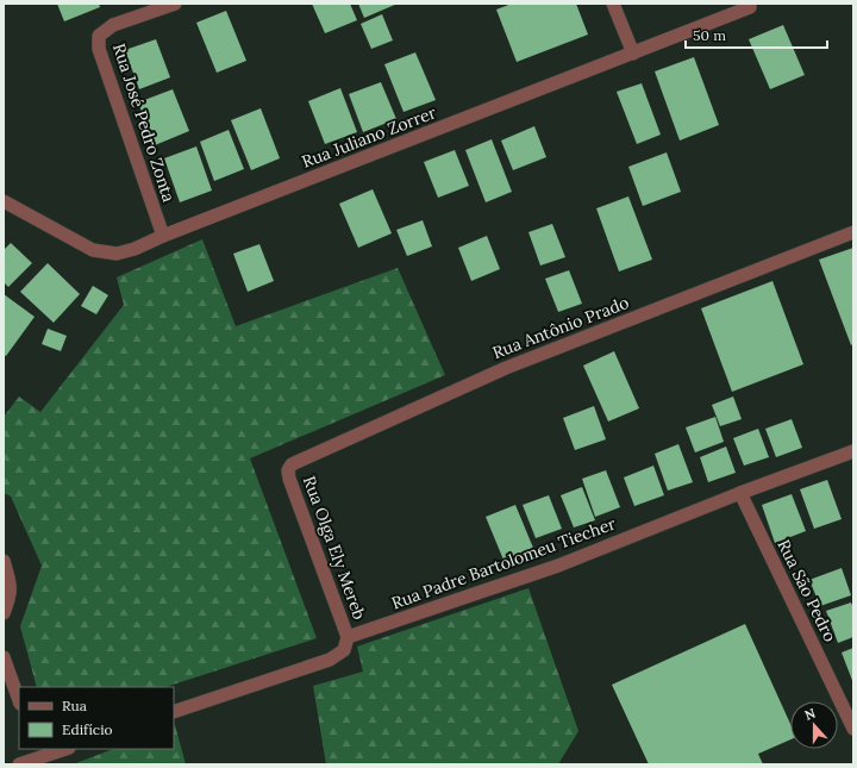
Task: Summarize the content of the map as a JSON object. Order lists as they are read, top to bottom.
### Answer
{
  "streets": {
    "street": [
      "Rua José Pedro Zonta",
      "Rua Juliano Zorrer",
      "Rua Antônio Prado",
      "Rua Olga Ely Mereb",
      "Rua Padre Bartolomeu Tiecher",
      "Rua São Pedro"
    ]
  },
  "crossings": [
    ["Rua José Pedro Zonta", "Rua Juliano Zorrer"],
    ["Rua Antônio Prado", "Rua Olga Ely Mereb"],
    ["Rua Olga Ely Mereb", "Rua Padre Bartolomeu Tiecher"],
    ["Rua Padre Bartolomeu Tiecher", "Rua São Pedro"]
  ],
  "legend": ["Rua", "Edifício"],
  "scale_bar": "50 m",
  "north": "top"
}
